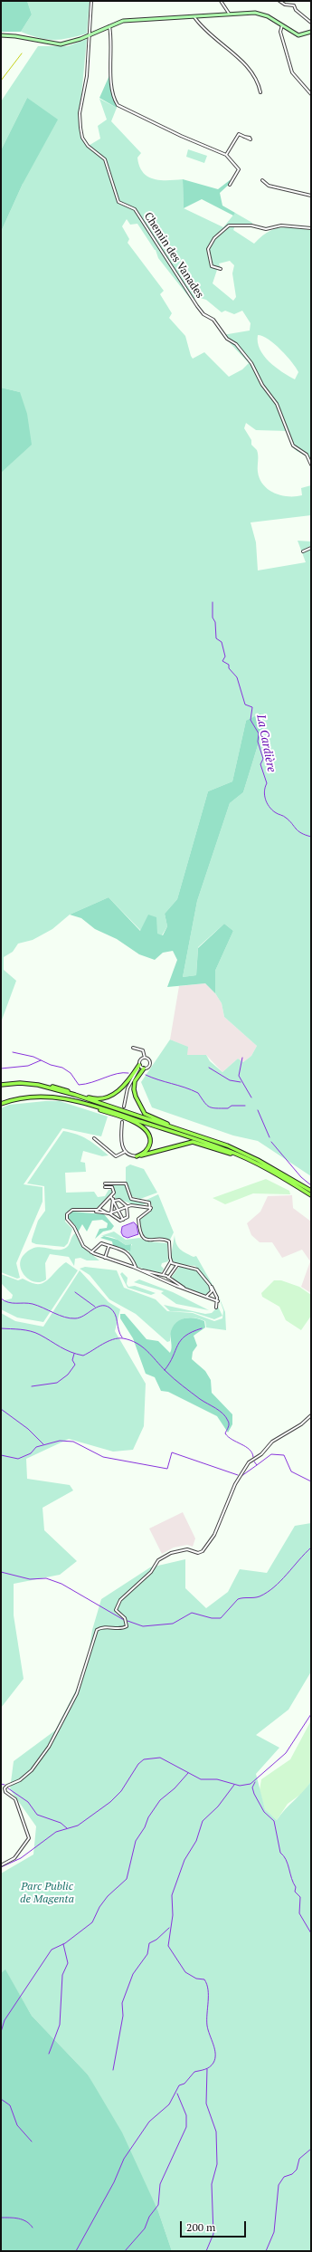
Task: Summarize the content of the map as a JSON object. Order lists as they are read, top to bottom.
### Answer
{
  "streets": {
    "street": ["Chemin des Vanades"]
  },
  "water": ["La Cardière"],
  "parks": ["Parc Public de Magenta"],
  "scale_bar": "200 m"
}
